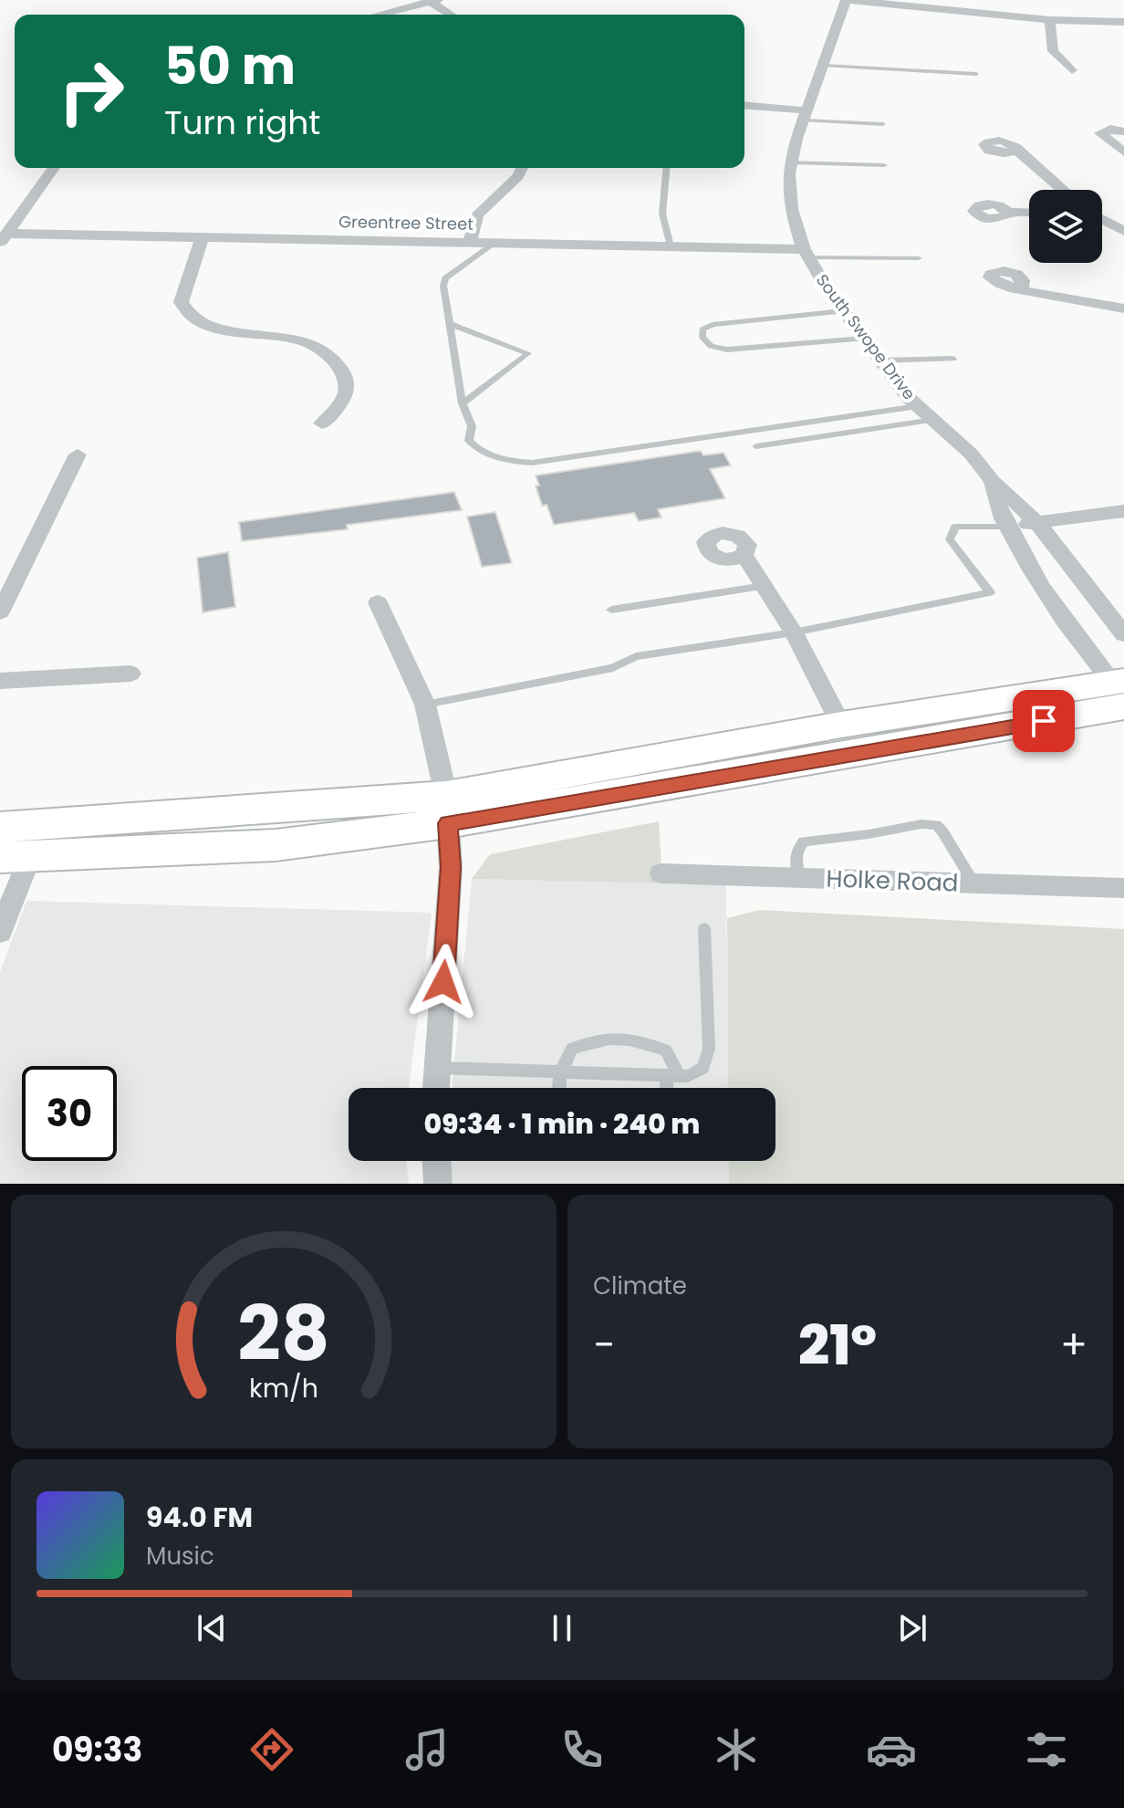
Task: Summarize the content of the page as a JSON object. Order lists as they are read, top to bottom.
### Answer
{
  "streets": {
    "street": ["Greentree Street", "South Swope Drive", "Holke Road"]
  },
  "crossings": [
    ["Greentree Street", "South Swope Drive"]
  ],
  "page": {
    "turn": ["50 m", "Turn right"],
    "limit": "30",
    "trip": "09:34 · 1 min · 240 m",
    "tile": "Climate",
    "heat": ["−", "21°", "+"],
    "song": ["94.0 FM", "Music"],
    "tabs": "09:33",
    "gauge": ["28", "km/h"]
  }
}
